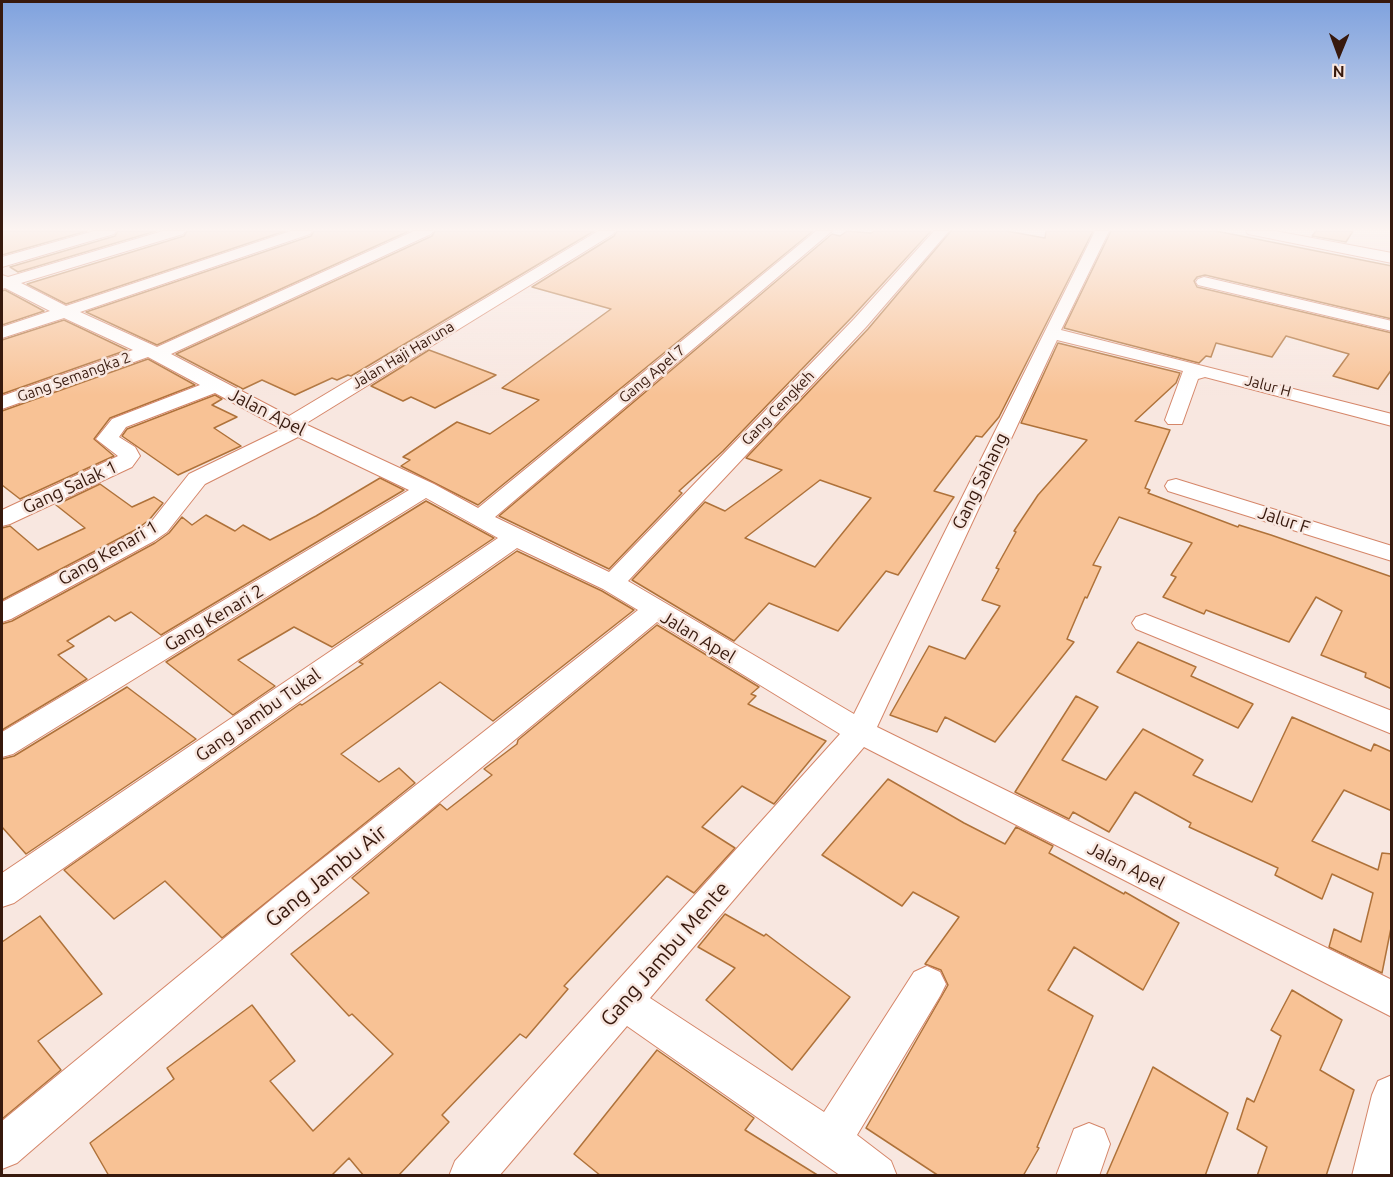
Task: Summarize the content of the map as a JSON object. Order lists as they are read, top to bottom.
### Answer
{
  "streets": {
    "street": [
      "Jalan Haji Haruna",
      "Gang Apel 7",
      "Gang Semangka 2",
      "Jalur H",
      "Gang Cengkeh",
      "Jalan Apel",
      "Gang Sahang",
      "Gang Salak 1",
      "Jalur F",
      "Gang Kenari 1",
      "Gang Kenari 2",
      "Gang Jambu Tukal",
      "Gang Jambu Air",
      "Gang Jambu Mente"
    ]
  },
  "crossings": [
    ["Jalan Haji Haruna", "Jalan Apel"],
    ["Jalan Haji Haruna", "Gang Kenari 1"],
    ["Gang Apel 7", "Jalan Apel"],
    ["Gang Semangka 2", "Jalan Apel"],
    ["Jalur H", "Gang Sahang"],
    ["Gang Cengkeh", "Jalan Apel"],
    ["Jalan Apel", "Gang Sahang"],
    ["Jalan Apel", "Gang Salak 1"],
    ["Jalan Apel", "Gang Kenari 1"],
    ["Jalan Apel", "Gang Kenari 2"],
    ["Jalan Apel", "Gang Jambu Tukal"],
    ["Jalan Apel", "Gang Jambu Air"],
    ["Jalan Apel", "Gang Jambu Mente"],
    ["Gang Sahang", "Gang Jambu Mente"]
  ],
  "north": "bottom"
}
